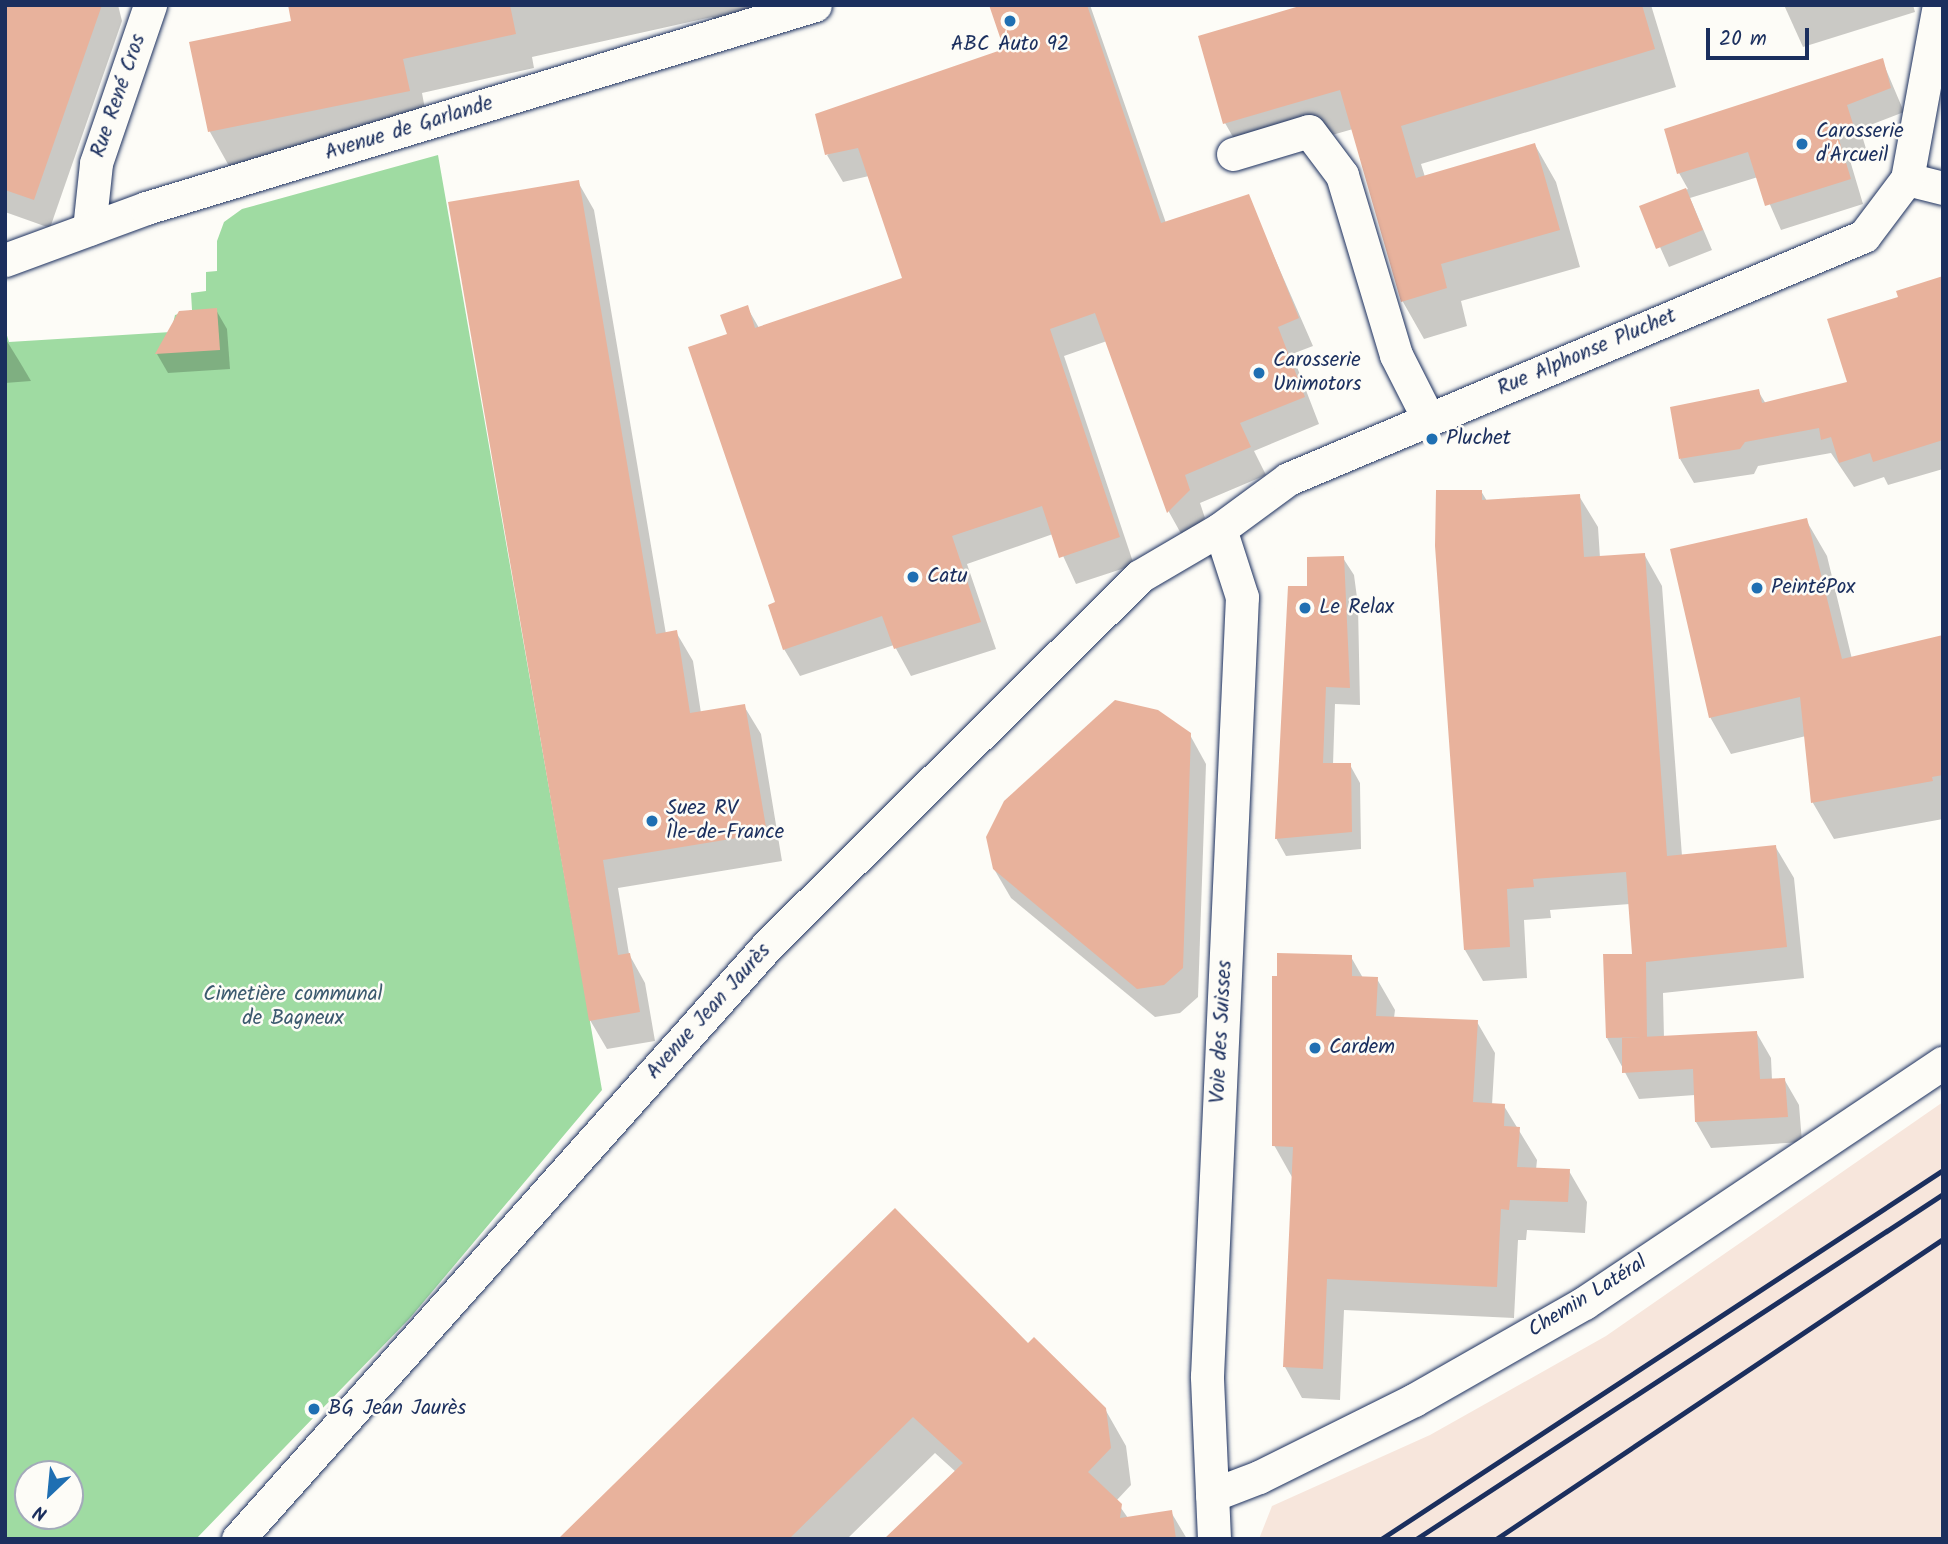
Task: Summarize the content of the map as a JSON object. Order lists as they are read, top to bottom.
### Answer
{
  "streets": {
    "street": [
      "Rue René Cros",
      "Avenue de Garlande",
      "Rue Alphonse Pluchet",
      "Avenue Jean Jaurès",
      "Voie des Suisses",
      "Chemin Latéral"
    ]
  },
  "crossings": [
    ["Rue René Cros", "Avenue de Garlande"],
    ["Rue Alphonse Pluchet", "Avenue Jean Jaurès"],
    ["Rue Alphonse Pluchet", "Voie des Suisses"],
    ["Avenue Jean Jaurès", "Voie des Suisses"],
    ["Voie des Suisses", "Chemin Latéral"]
  ],
  "parks": ["Cimetière communal de Bagneux"],
  "places": [
    "ABC Auto 92",
    "Carosserie d'Arcueil",
    "Carosserie Unimotors",
    "Pluchet",
    "Catu",
    "PeintéPox",
    "Le Relax",
    "Suez RV Île-de-France",
    "Cardem",
    "BG Jean Jaurès"
  ],
  "scale_bar": "20 m",
  "north": "bottom left"
}
